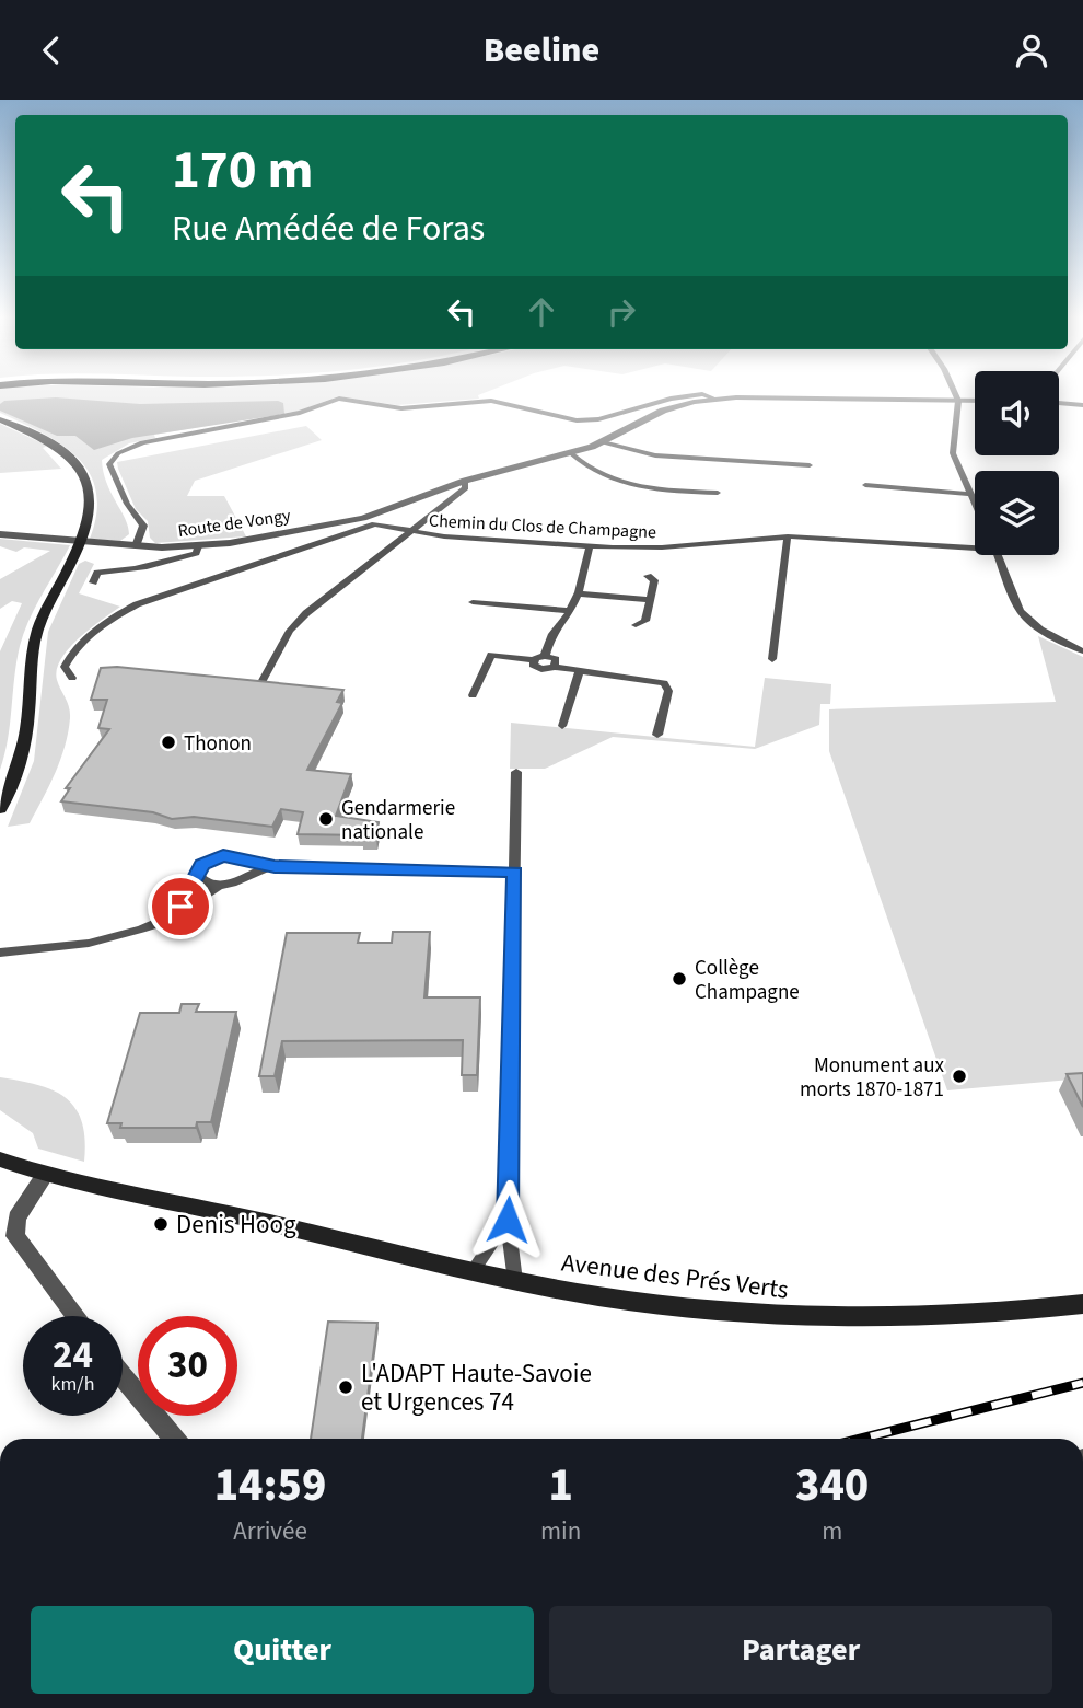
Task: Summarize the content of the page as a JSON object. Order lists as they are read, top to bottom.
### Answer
{
  "streets": {
    "main road": ["Avenue des Prés Verts"],
    "street": ["Route de Vongy", "Chemin du Clos de Champagne"]
  },
  "places": [
    "Thonon",
    "Gendarmerie nationale",
    "Collège Champagne",
    "Monument aux morts 1870-1871",
    "Denis Hoog",
    "L'ADAPT Haute-Savoie et Urgences 74"
  ],
  "page": {
    "header": "Beeline",
    "turn": ["170 m", "Rue Amédée de Foras"],
    "speed": "24 km/h",
    "limit": "30",
    "eta": [
      "14:59",
      "Arrivée",
      "1",
      "min",
      "340",
      "m"
    ],
    "buttons": ["Quitter", "Partager"]
  }
}
